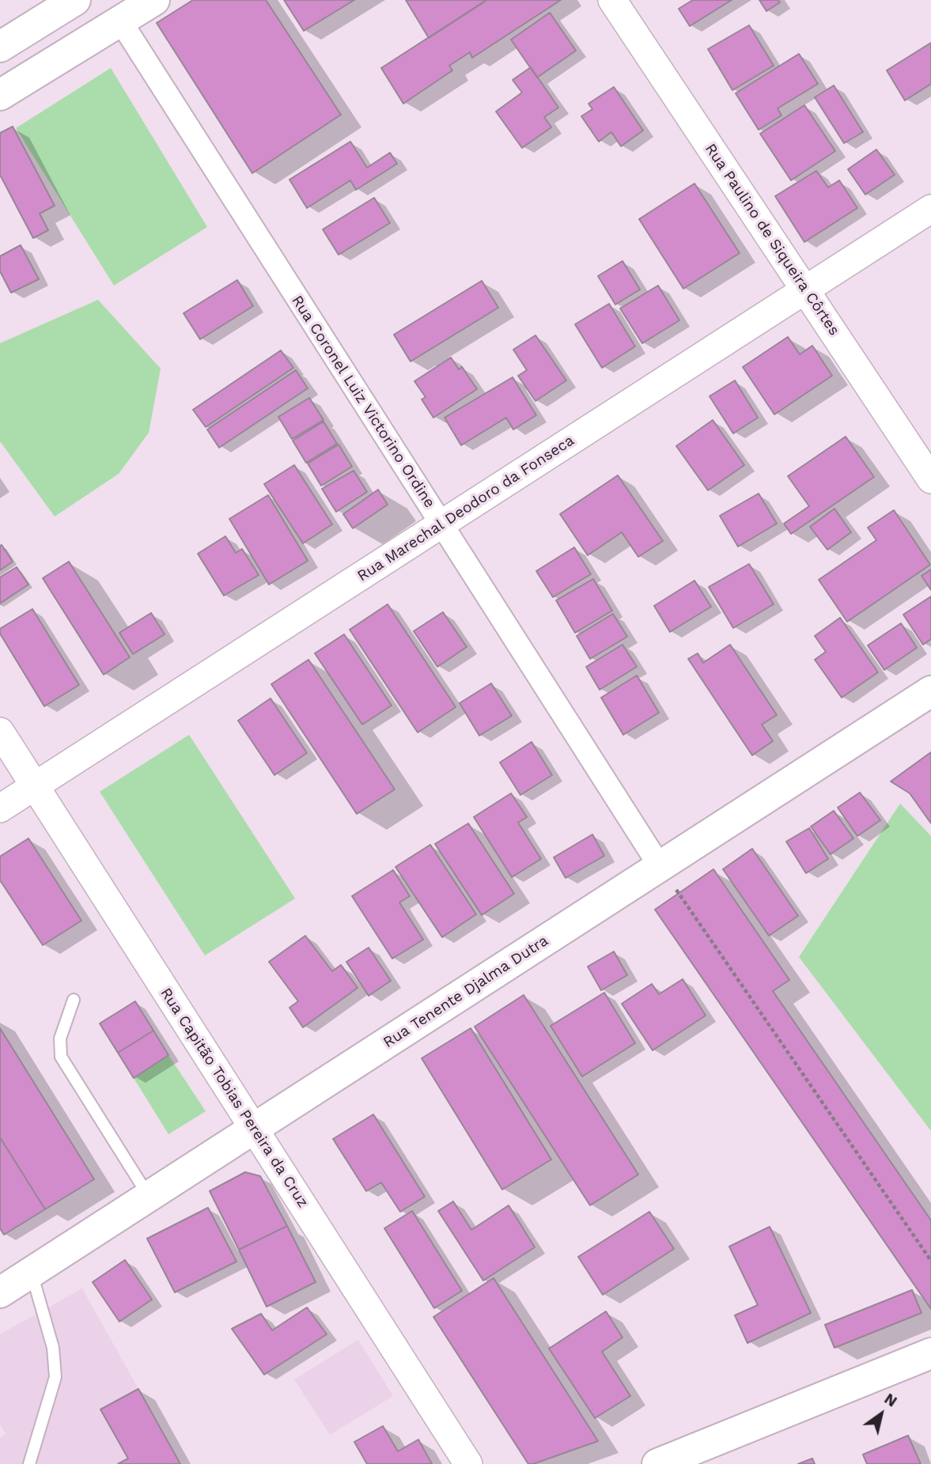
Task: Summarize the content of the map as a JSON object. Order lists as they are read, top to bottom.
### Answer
{
  "streets": {
    "main road": ["Rua Tenente Djalma Dutra"],
    "street": [
      "Rua Paulino de Siqueira Côrtes",
      "Rua Coronel Luiz Victorino Ordine",
      "Rua Marechal Deodoro da Fonseca",
      "Rua Capitão Tobias Pereira da Cruz"
    ]
  },
  "crossings": [
    ["Rua Paulino de Siqueira Côrtes", "Rua Marechal Deodoro da Fonseca"],
    ["Rua Coronel Luiz Victorino Ordine", "Rua Marechal Deodoro da Fonseca"],
    ["Rua Coronel Luiz Victorino Ordine", "Rua Tenente Djalma Dutra"],
    ["Rua Marechal Deodoro da Fonseca", "Rua Capitão Tobias Pereira da Cruz"],
    ["Rua Tenente Djalma Dutra", "Rua Capitão Tobias Pereira da Cruz"]
  ],
  "north": "top right"
}
